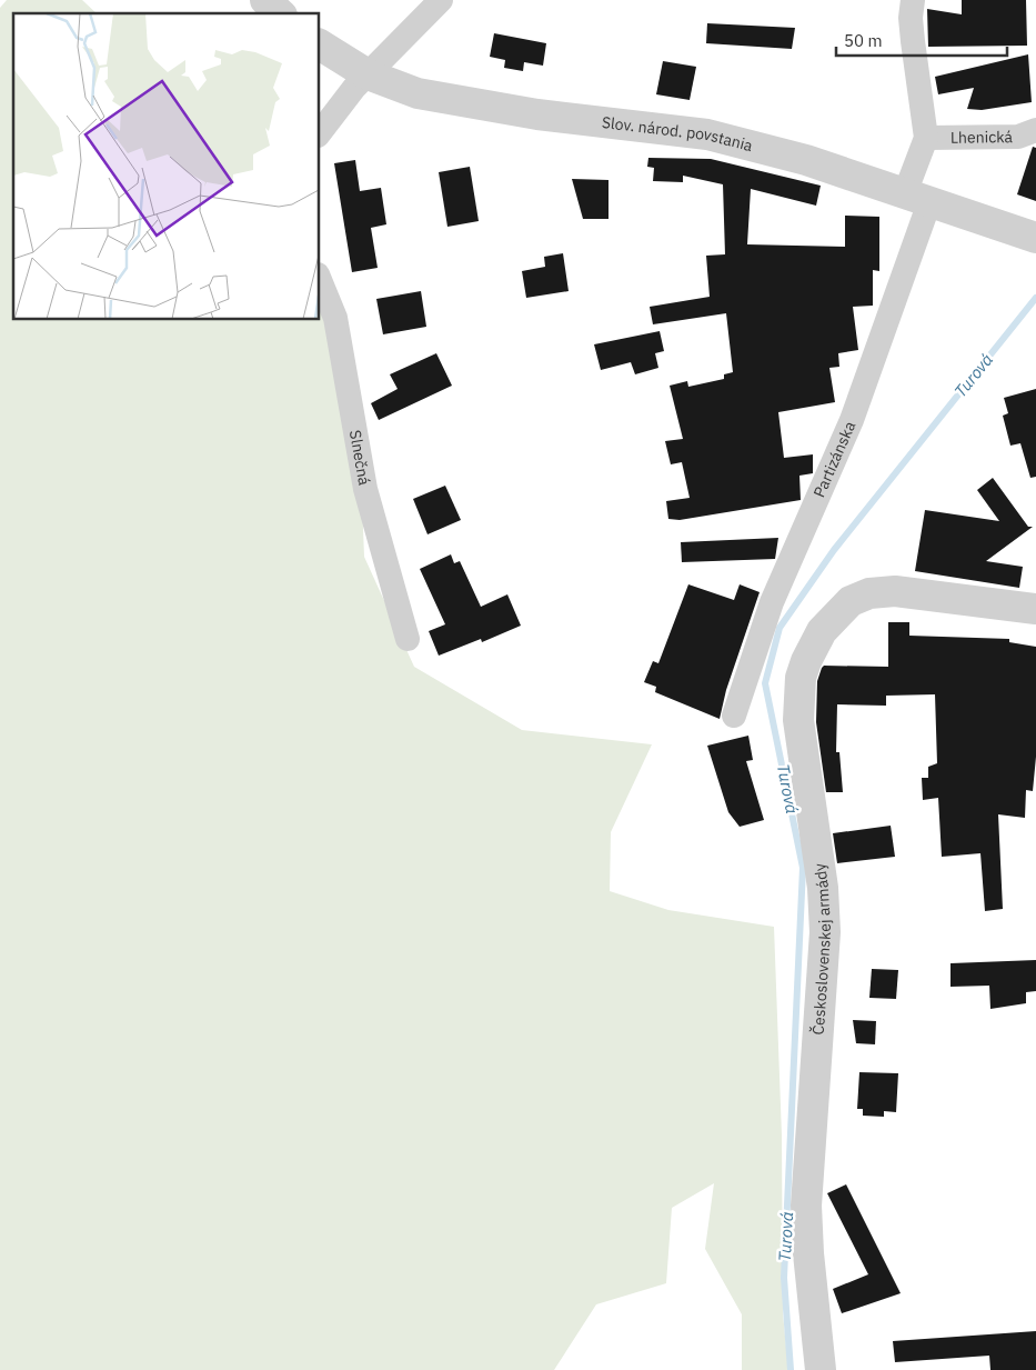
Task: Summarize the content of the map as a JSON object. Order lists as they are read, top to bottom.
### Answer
{
  "streets": {
    "street": [
      "Slov. národ. povstania",
      "Lhenická",
      "Slnečná",
      "Partizánska",
      "Československej armády"
    ]
  },
  "crossings": [
    ["Slov. národ. povstania", "Partizánska"],
    ["Lhenická", "Partizánska"]
  ],
  "water": ["Turová"],
  "scale_bar": "50 m"
}
